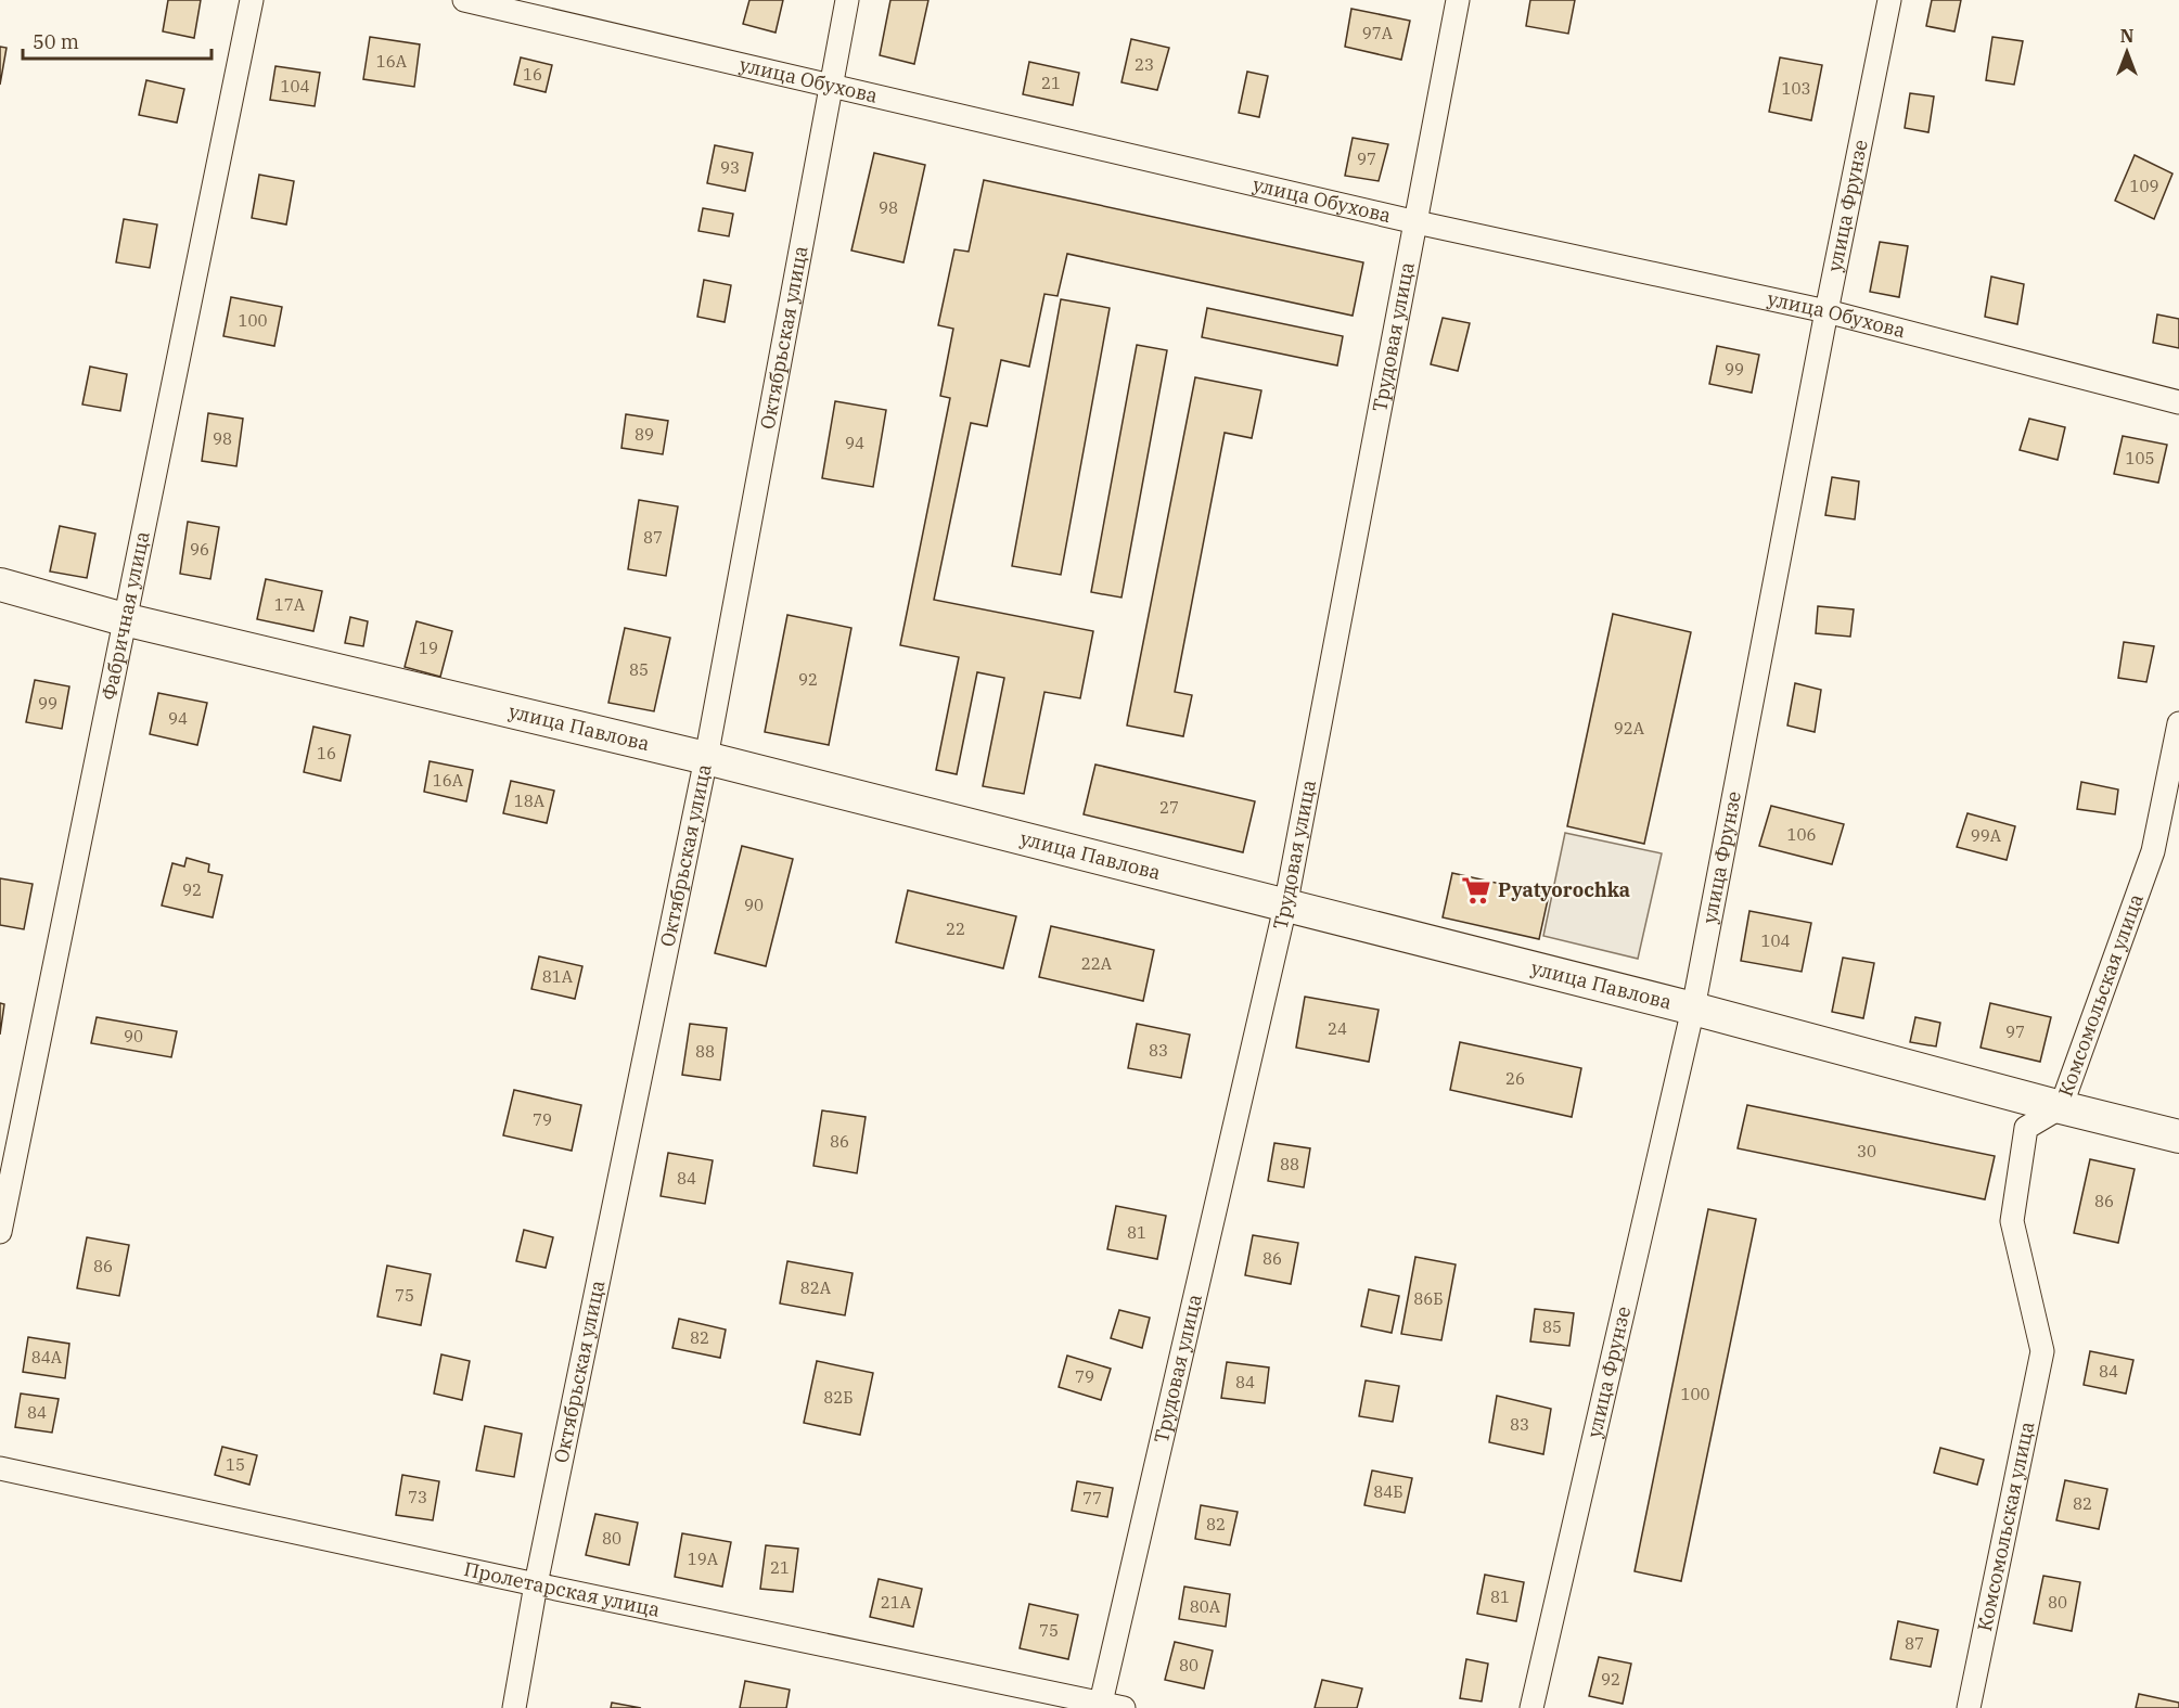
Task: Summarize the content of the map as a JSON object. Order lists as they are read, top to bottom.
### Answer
{
  "streets": {
    "street": [
      "улица Обухова",
      "улица Фрунзе",
      "Октябрьская улица",
      "Трудовая улица",
      "Фабричная улица",
      "улица Павлова",
      "Комсомольская улица",
      "Пролетарская улица"
    ]
  },
  "crossings": [
    ["улица Обухова", "улица Фрунзе"],
    ["улица Обухова", "Октябрьская улица"],
    ["улица Обухова", "Трудовая улица"],
    ["улица Фрунзе", "улица Павлова"],
    ["Октябрьская улица", "улица Павлова"],
    ["Октябрьская улица", "Пролетарская улица"],
    ["Трудовая улица", "улица Павлова"],
    ["Трудовая улица", "Пролетарская улица"],
    ["Фабричная улица", "улица Павлова"],
    ["улица Павлова", "Комсомольская улица"]
  ],
  "places": {
    "supermarket": ["Pyatyorochka"]
  },
  "house_numbers": [
    "97А",
    "16А",
    "23",
    "16",
    "21",
    "104",
    "103",
    "97",
    "93",
    "109",
    "98",
    "100",
    "99",
    "89",
    "98",
    "94",
    "105",
    "87",
    "96",
    "17А",
    "19",
    "85",
    "92",
    "99",
    "94",
    "92А",
    "16",
    "16А",
    "18А",
    "27",
    "106",
    "99А",
    "92",
    "90",
    "22",
    "104",
    "22А",
    "81А",
    "24",
    "97",
    "90",
    "83",
    "88",
    "26",
    "79",
    "86",
    "30",
    "88",
    "84",
    "86",
    "81",
    "86",
    "86",
    "82А",
    "75",
    "86Б",
    "85",
    "82",
    "84А",
    "84",
    "79",
    "84",
    "100",
    "82Б",
    "84",
    "83",
    "15",
    "84Б",
    "73",
    "77",
    "82",
    "82",
    "80",
    "19А",
    "21",
    "81",
    "21А",
    "80",
    "80А",
    "75",
    "87",
    "80",
    "92"
  ],
  "scale_bar": "50 m",
  "north": "top"
}
